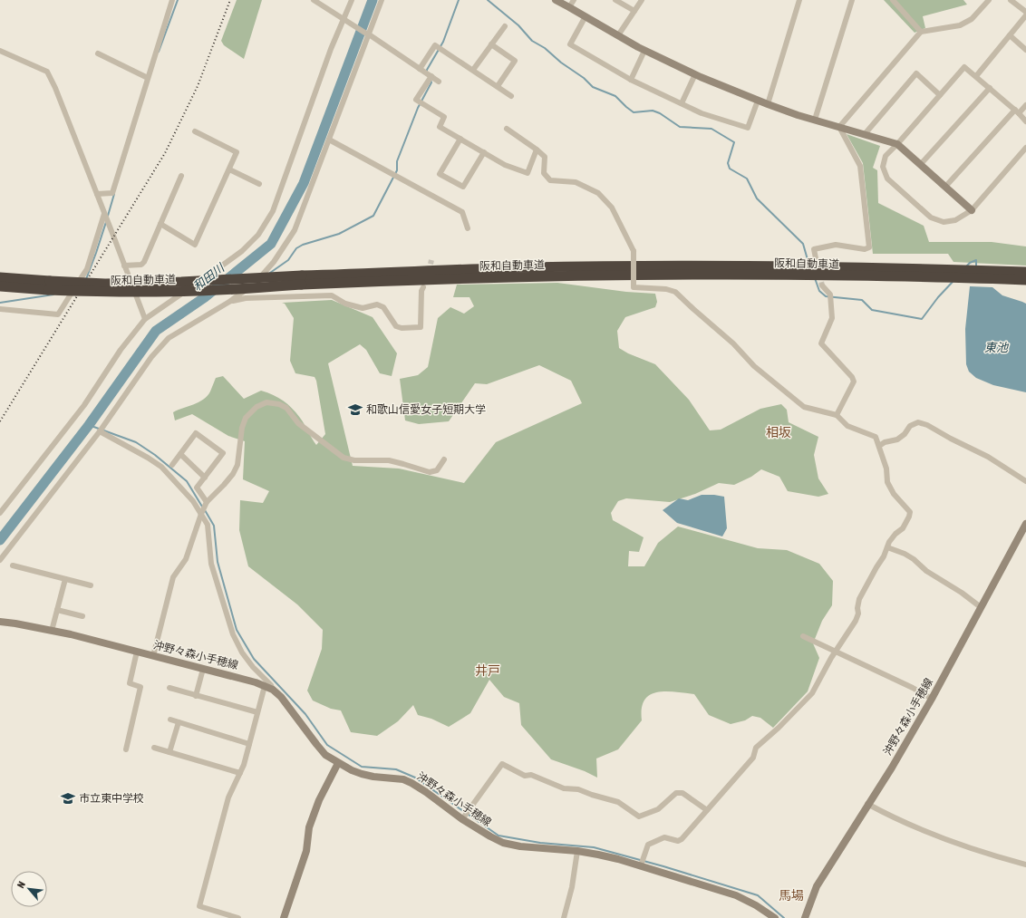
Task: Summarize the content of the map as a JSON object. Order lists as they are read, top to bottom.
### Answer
{
  "streets": {
    "highway": ["阪和自動車道"],
    "main road": ["沖野々森小手穂線"]
  },
  "districts": ["相坂", "井戸", "馬場"],
  "water": ["和田川", "東池"],
  "places": {
    "school or university": ["和歌山信愛女子短期大学", "市立東中学校"]
  },
  "north": "top left"
}
